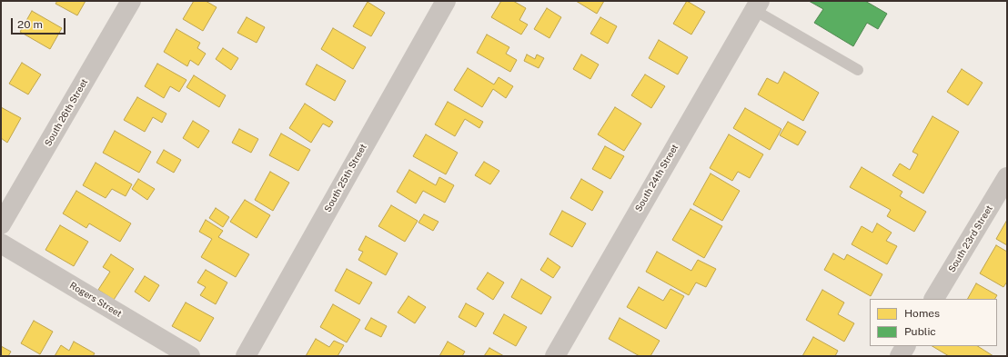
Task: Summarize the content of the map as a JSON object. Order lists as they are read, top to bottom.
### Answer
{
  "streets": {
    "street": [
      "South 26th Street",
      "South 25th Street",
      "South 24th Street",
      "South 23rd Street",
      "Rogers Street"
    ]
  },
  "legend": ["Homes", "Public"],
  "scale_bar": "20 m"
}
